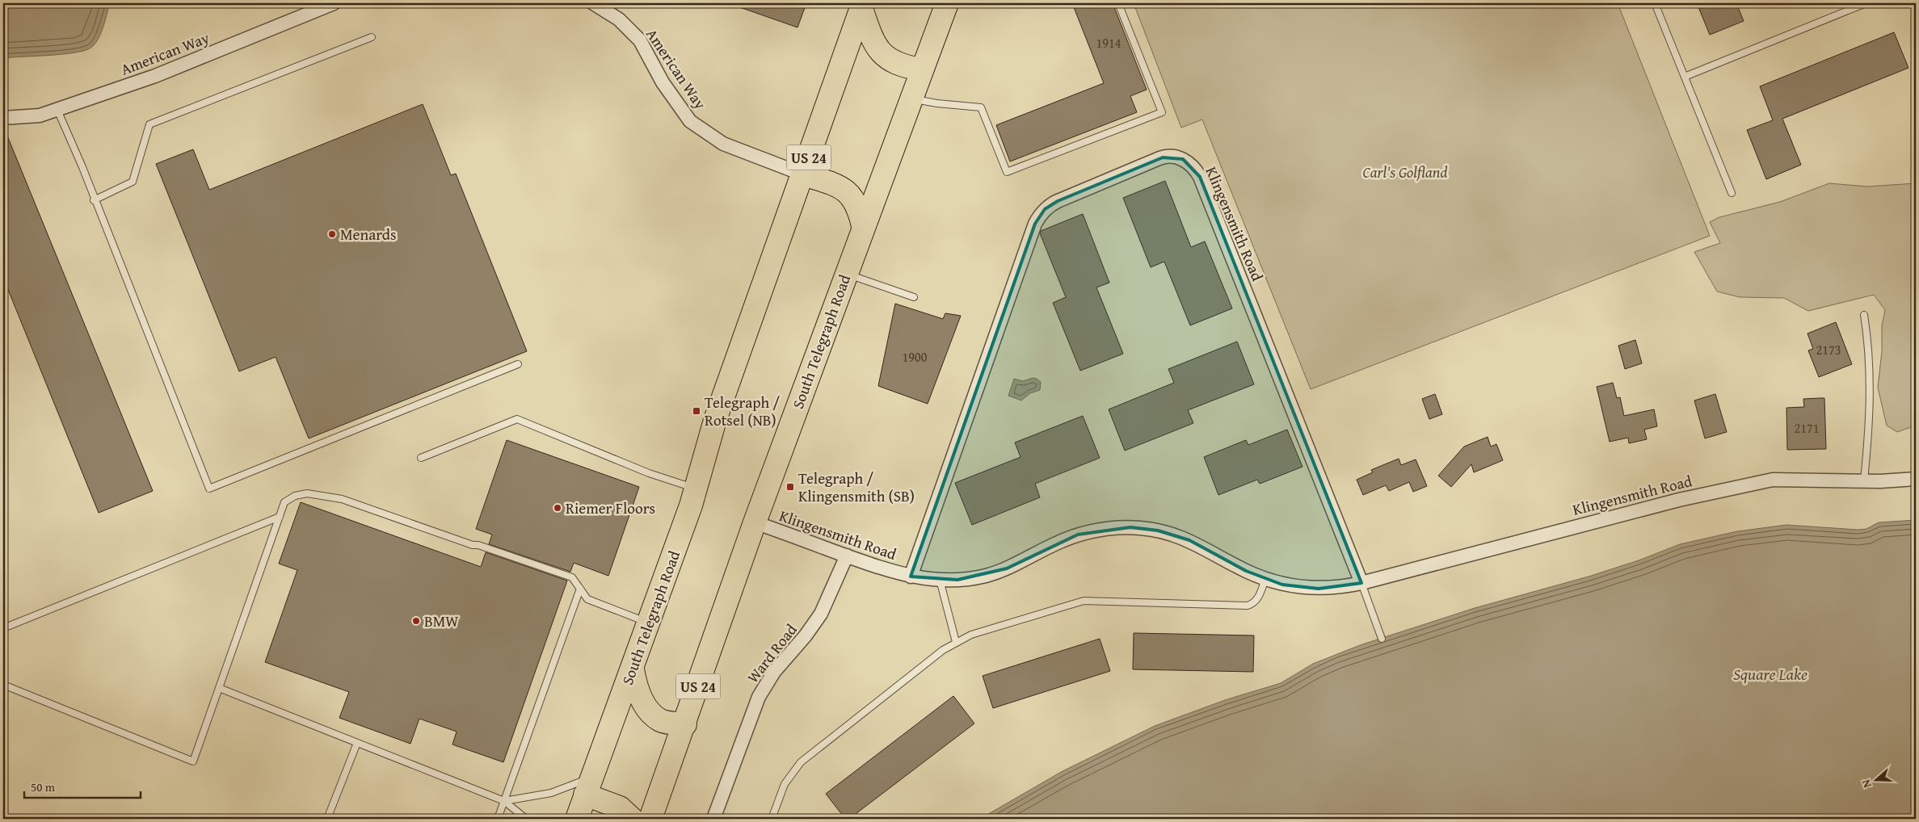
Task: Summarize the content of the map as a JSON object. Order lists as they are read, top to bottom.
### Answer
{
  "streets": {
    "highway": ["US 24", "South Telegraph Road"],
    "street": ["American Way", "Klingensmith Road", "Ward Road"]
  },
  "crossings": [
    ["American Way", "South Telegraph Road"],
    ["Klingensmith Road", "South Telegraph Road"],
    ["Klingensmith Road", "Ward Road"]
  ],
  "water": ["Square Lake"],
  "parks": ["Carl's Golfland"],
  "places": {
    "other": ["Menards", "Riemer Floors", "BMW"],
    "transit": ["Telegraph / Rotsel (NB)", "Telegraph / Klingensmith (SB)"]
  },
  "house_numbers": [
    "1914",
    "2173",
    "1900",
    "2171"
  ],
  "scale_bar": "50 m",
  "north": "left"
}
